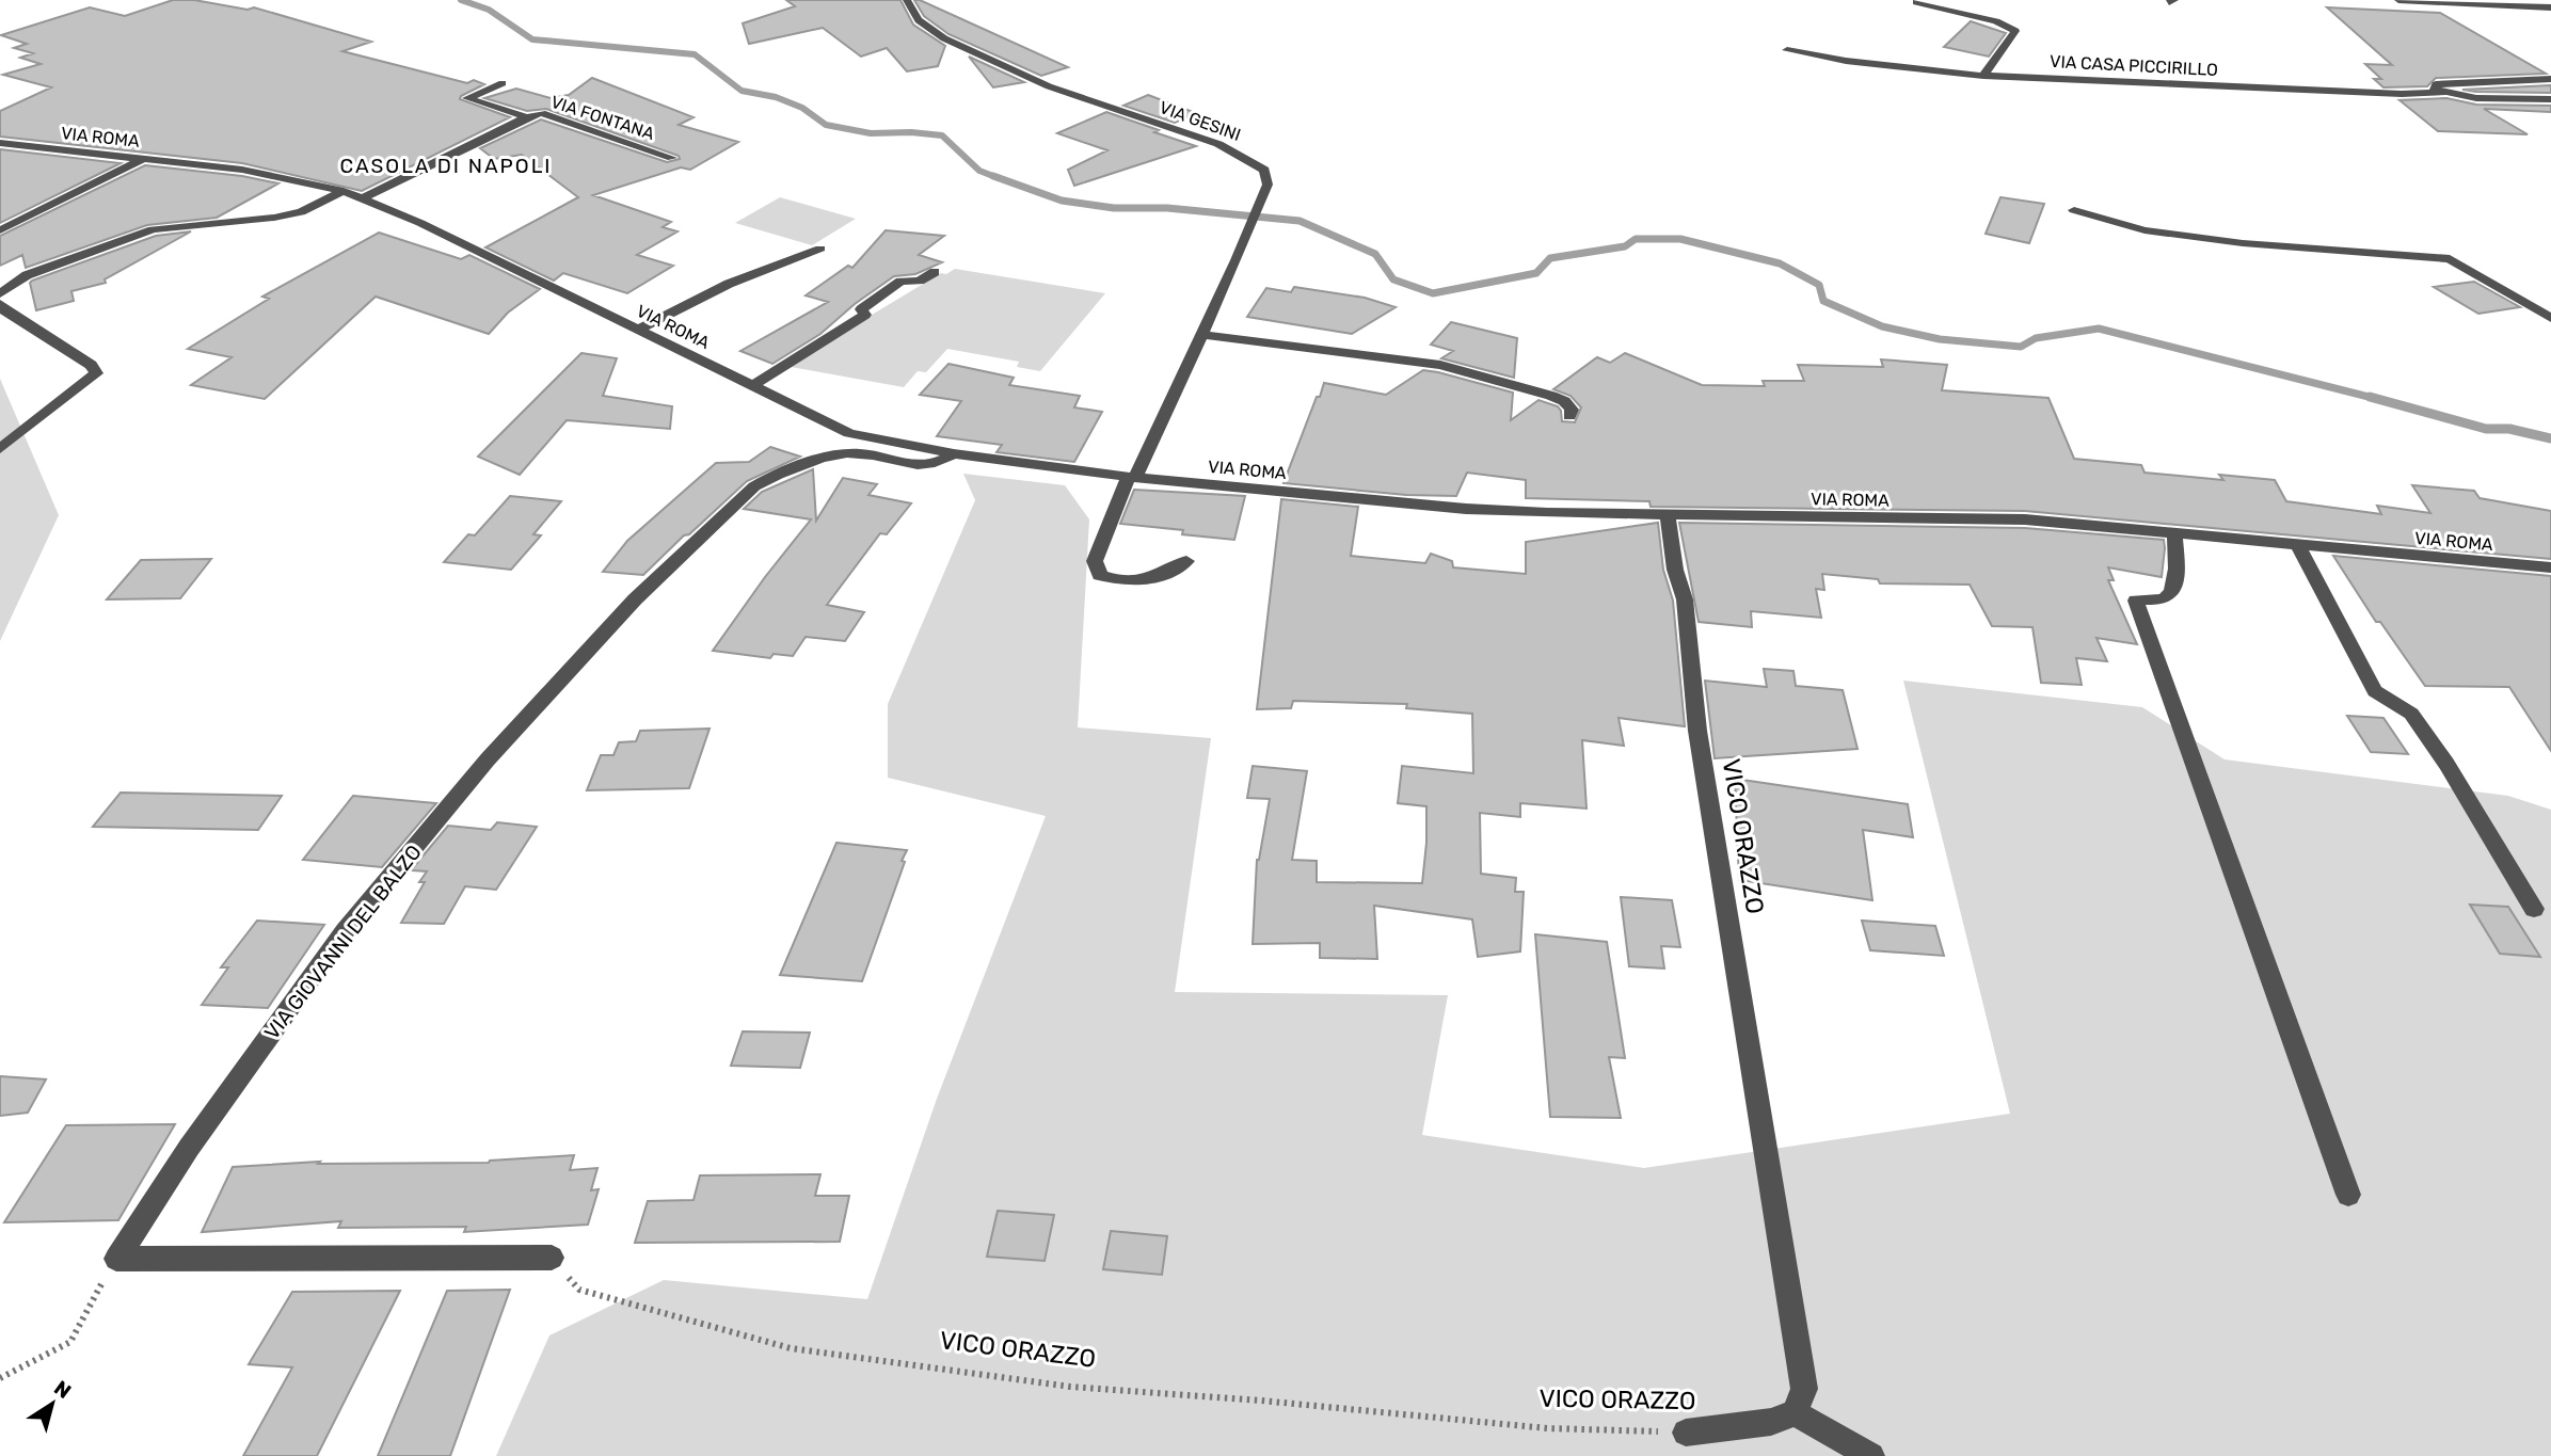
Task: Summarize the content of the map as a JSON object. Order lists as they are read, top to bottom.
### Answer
{
  "streets": {
    "street": [
      "VIA CASA PICCIRILLO",
      "VIA FONTANA",
      "VIA GESINI",
      "VIA ROMA",
      "VICO ORAZZO",
      "VIA GIOVANNI DEL BALZO"
    ]
  },
  "crossings": [
    ["VIA FONTANA", "VIA ROMA"],
    ["VIA GESINI", "VIA ROMA"],
    ["VIA ROMA", "VICO ORAZZO"],
    ["VIA ROMA", "VIA GIOVANNI DEL BALZO"]
  ],
  "districts": ["CASOLA DI NAPOLI"],
  "north": "top right"
}
